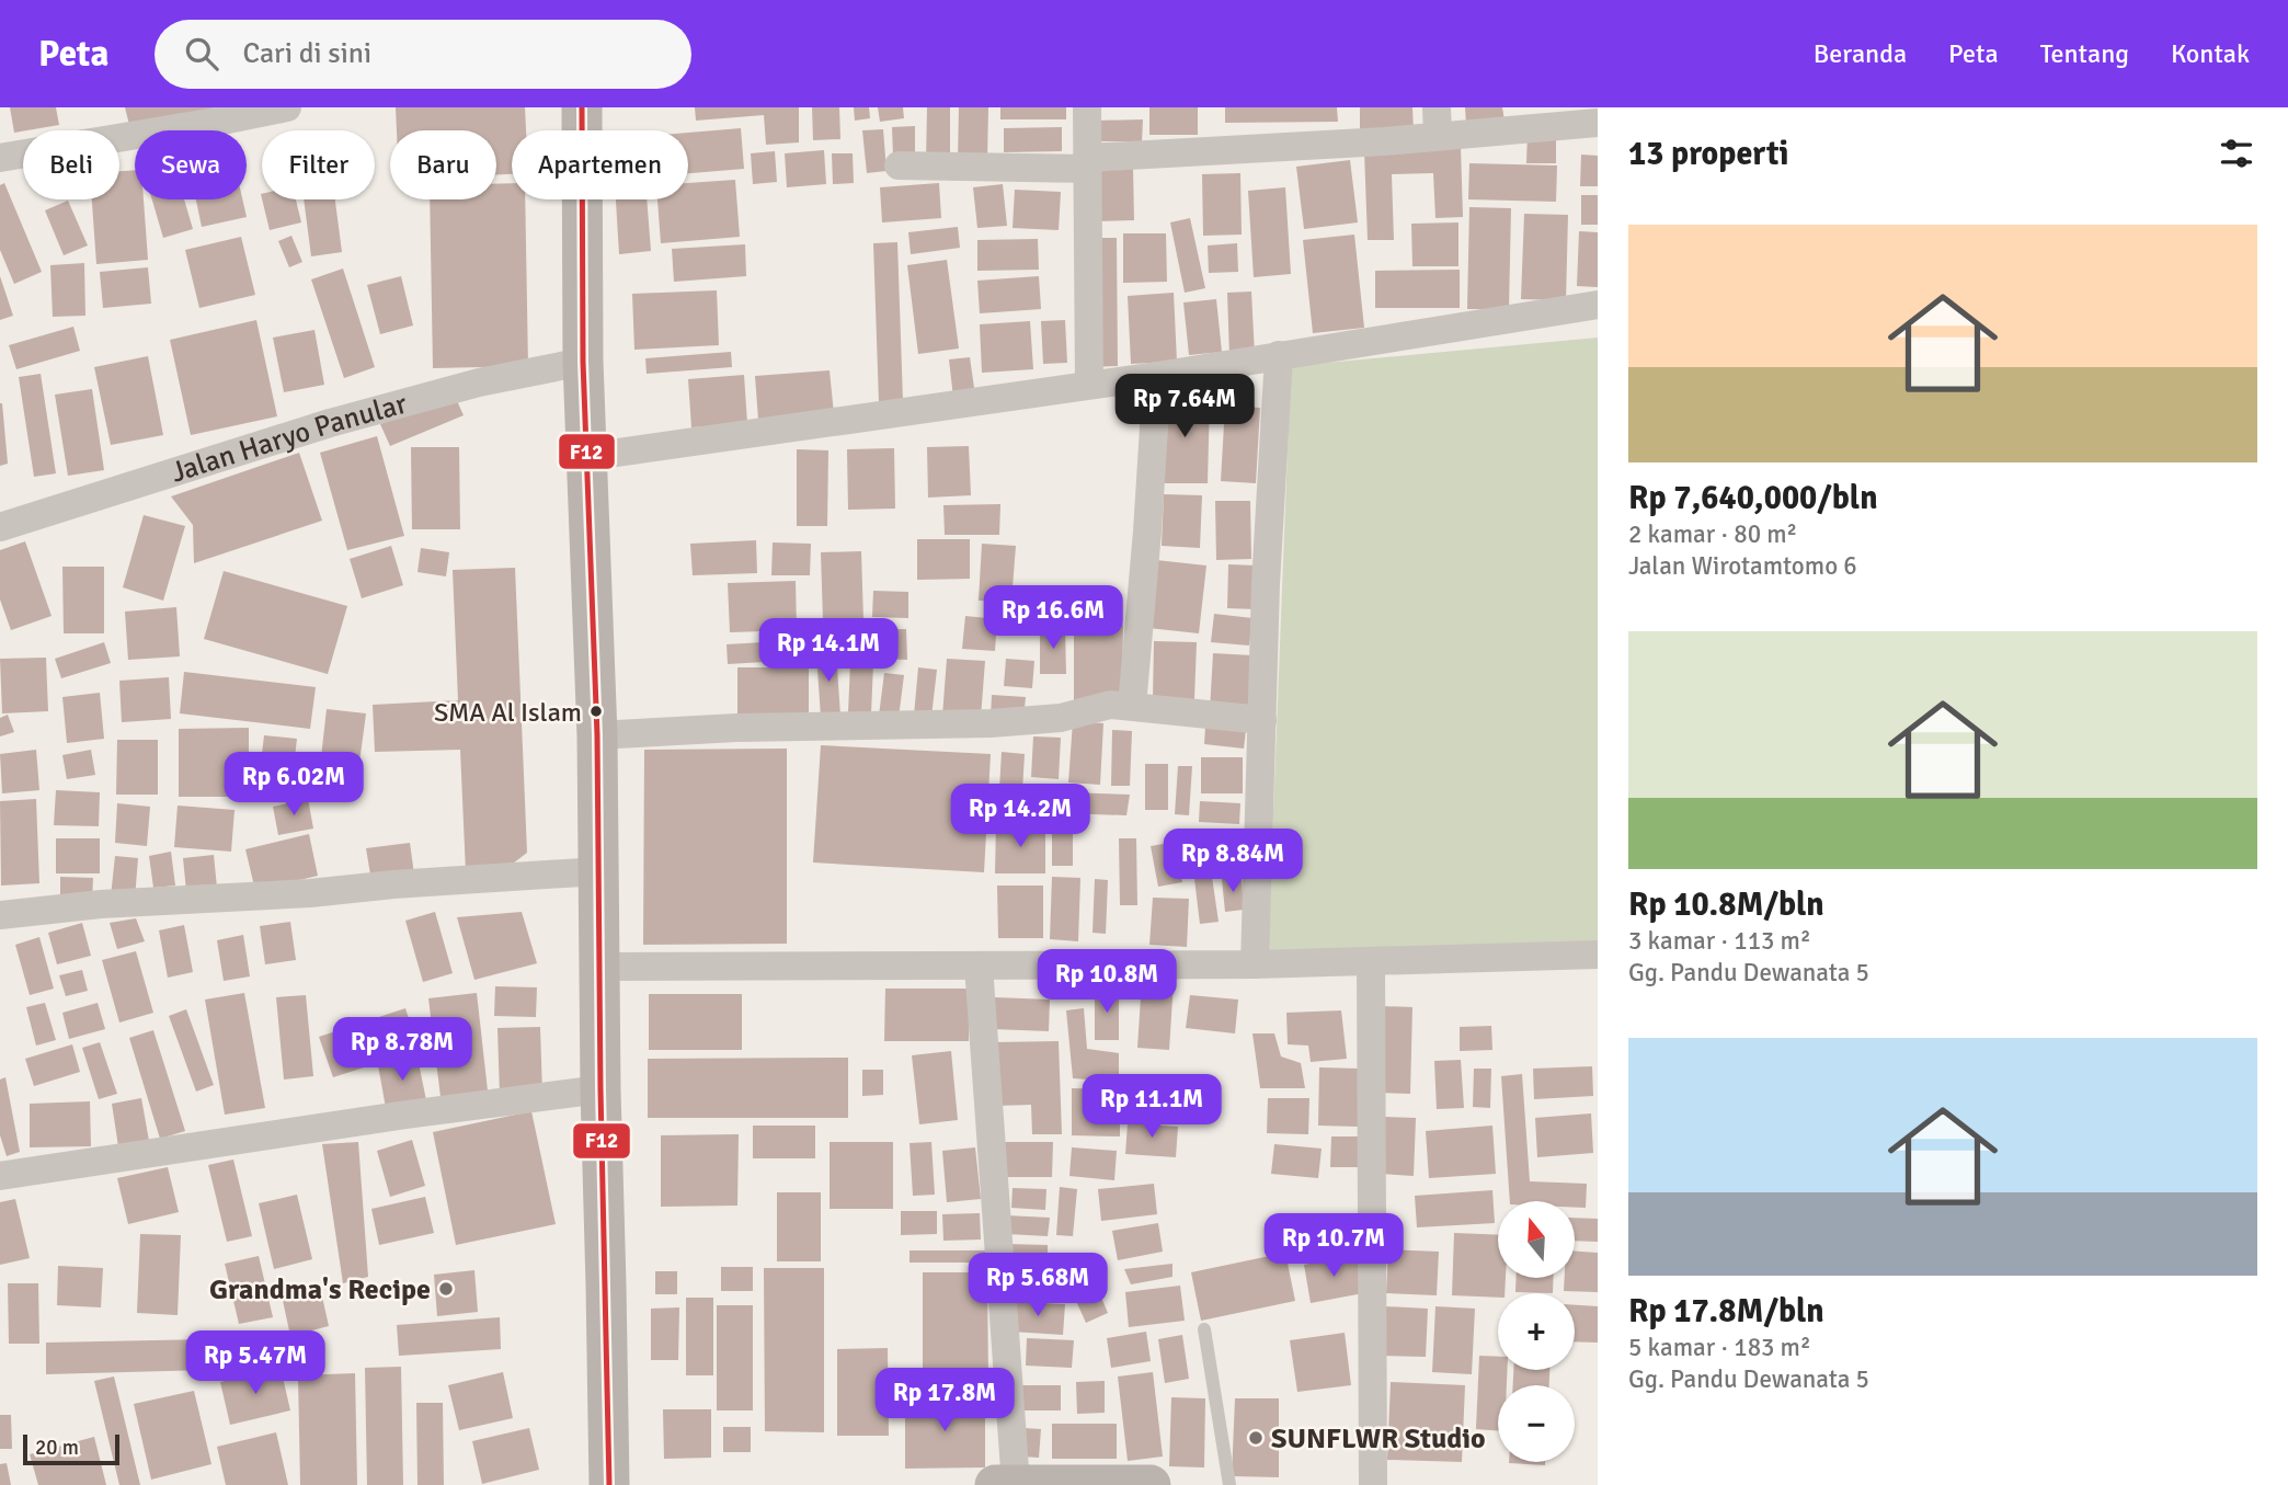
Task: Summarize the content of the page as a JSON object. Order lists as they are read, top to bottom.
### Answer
{
  "streets": {
    "street": ["Jalan Haryo Panular"]
  },
  "places": ["SMA Al Islam", "Grandma's Recipe", "SUNFLWR Studio"],
  "lines": ["transit line F12"],
  "scale_bar": "20 m",
  "north": "top",
  "page": {
    "header": "Peta",
    "search": "Cari di sini",
    "nav": [
      "Beranda",
      "Peta",
      "Tentang",
      "Kontak"
    ],
    "heading": "13 properti",
    "chip": [
      "Beli",
      "Sewa",
      "Filter",
      "Baru",
      "Apartemen"
    ],
    "list": [
      {
        "name": "Rp 7,640,000/bln",
        "note": "2 kamar · 80 m² · Jalan Wirotamtomo 6"
      },
      {
        "name": "Rp 10.8M/bln",
        "note": "3 kamar · 113 m² · Gg. Pandu Dewanata 5"
      },
      {
        "name": "Rp 17.8M/bln",
        "note": "5 kamar · 183 m² · Gg. Pandu Dewanata 5"
      }
    ],
    "price": [
      "Rp 7.64M",
      "Rp 16.6M",
      "Rp 14.1M",
      "Rp 6.02M",
      "Rp 14.2M",
      "Rp 8.84M",
      "Rp 10.8M",
      "Rp 8.78M",
      "Rp 11.1M",
      "Rp 10.7M",
      "Rp 5.68M",
      "Rp 5.47M",
      "Rp 17.8M"
    ],
    "map_buttons": ["+", "−"],
    "scale": "20 m"
  }
}
